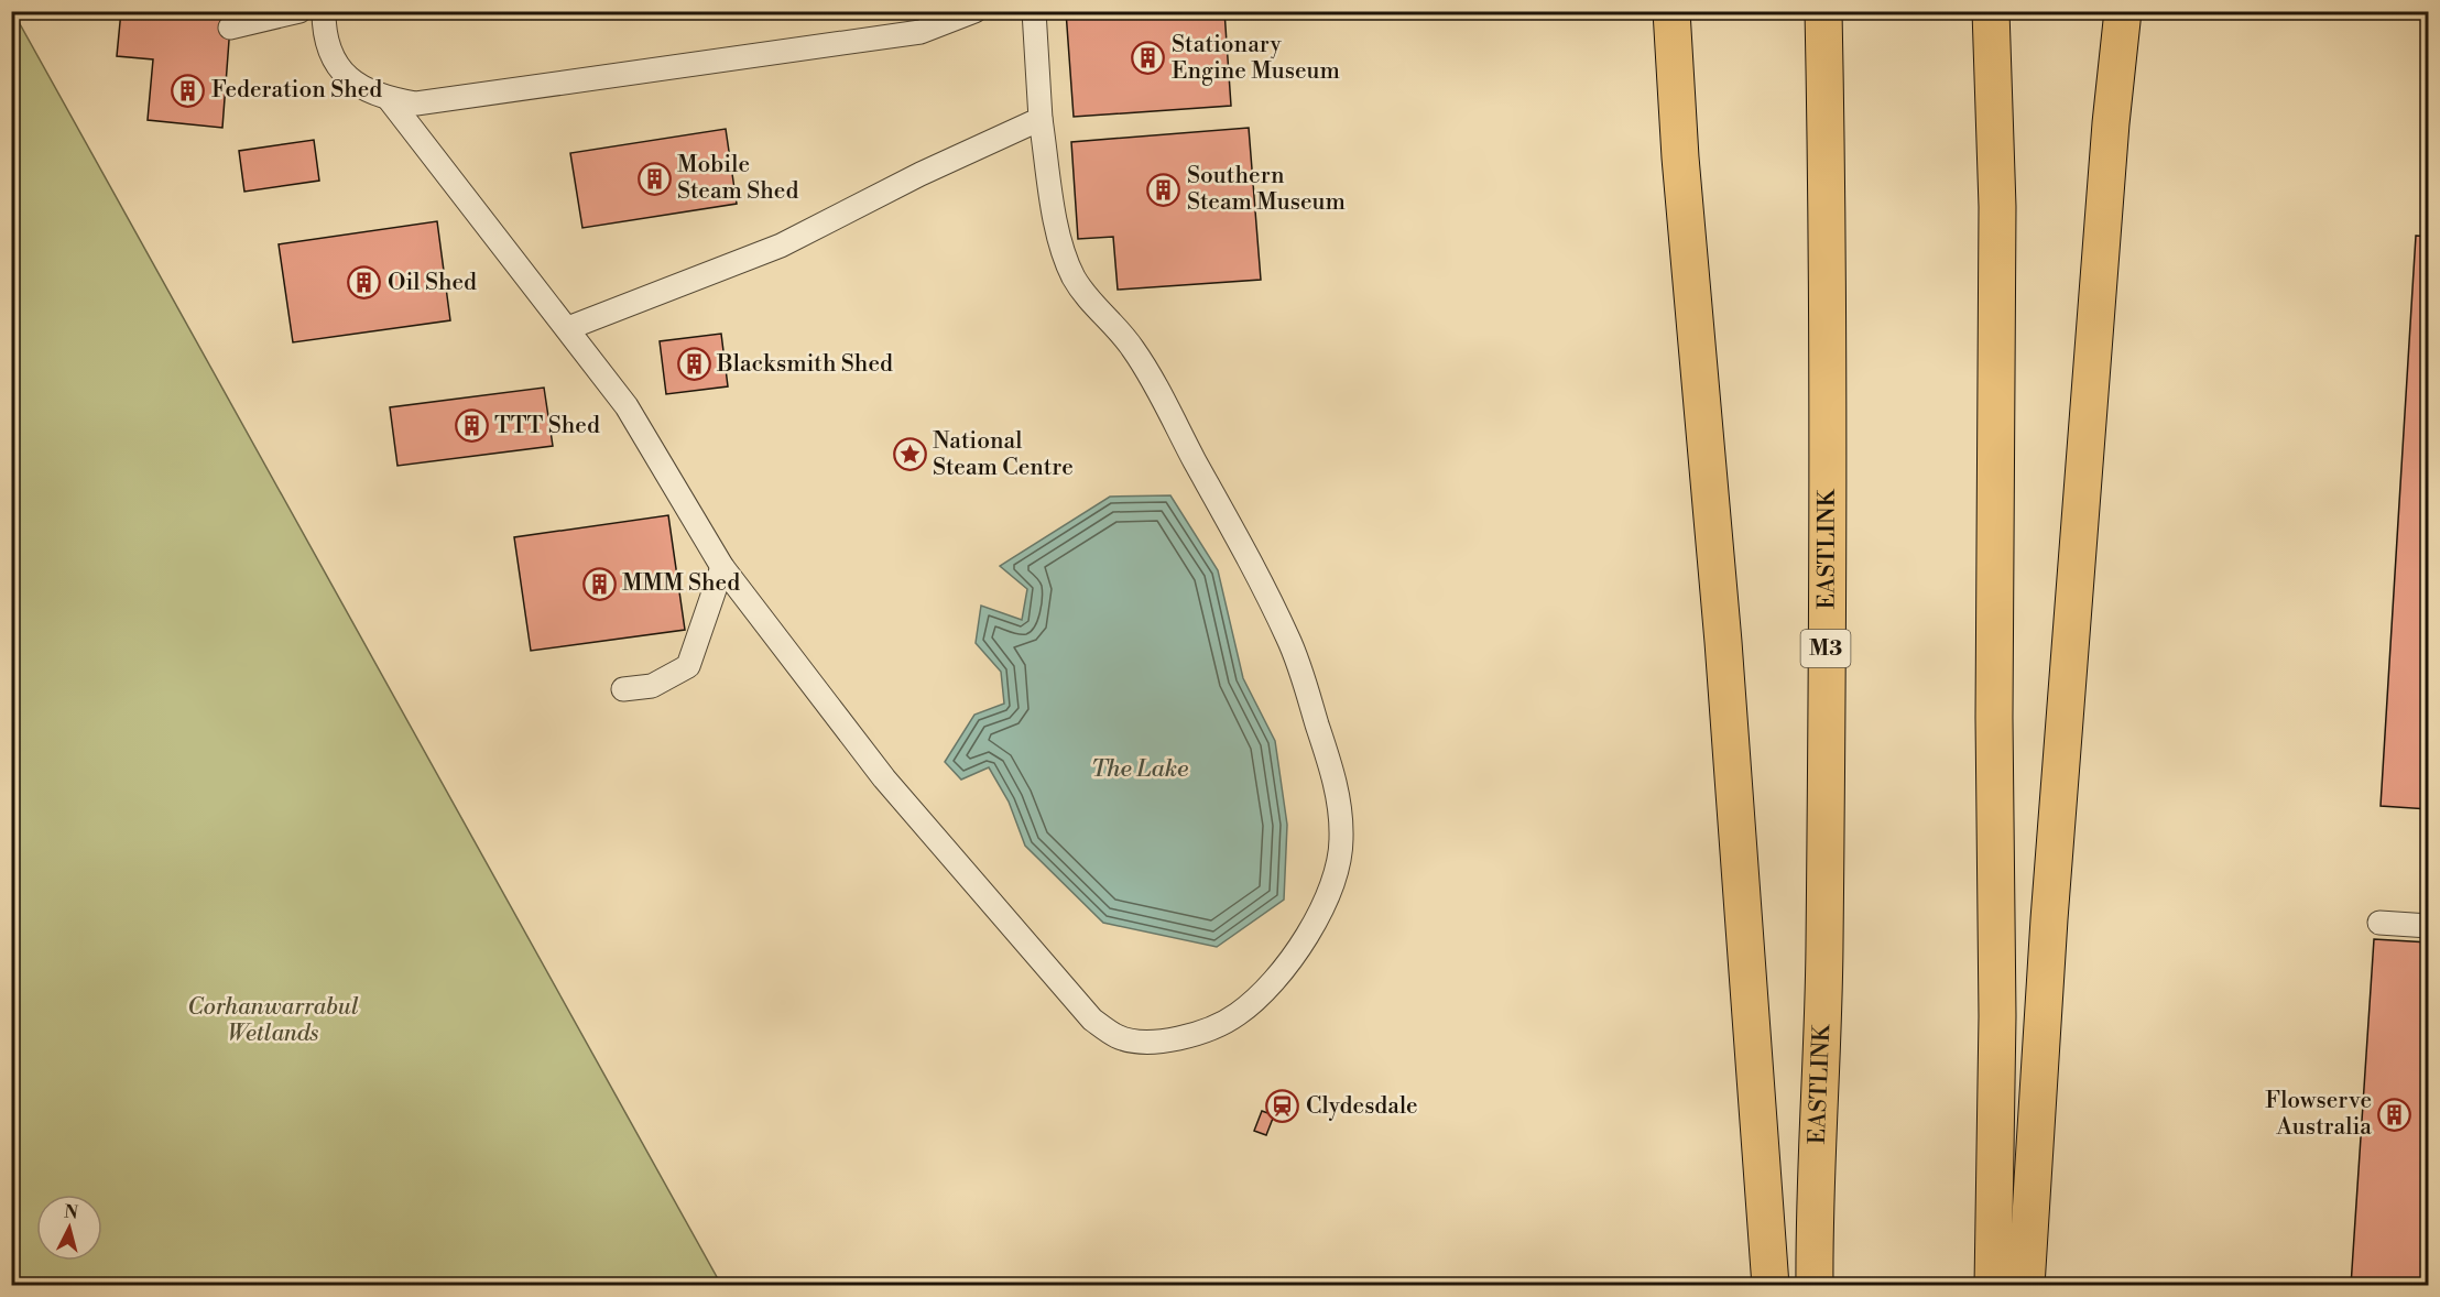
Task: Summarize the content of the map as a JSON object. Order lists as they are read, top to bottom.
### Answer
{
  "streets": {
    "highway": ["EASTLINK", "M3"]
  },
  "water": ["The Lake"],
  "parks": ["Corhanwarrabul Wetlands"],
  "places": {
    "building": [
      "Stationary Engine Museum",
      "Federation Shed",
      "Mobile Steam Shed",
      "Southern Steam Museum",
      "Oil Shed",
      "Blacksmith Shed",
      "TTT Shed",
      "MMM Shed",
      "Flowserve Australia"
    ],
    "place": ["National Steam Centre"],
    "station": ["Clydesdale"]
  },
  "north": "top"
}
